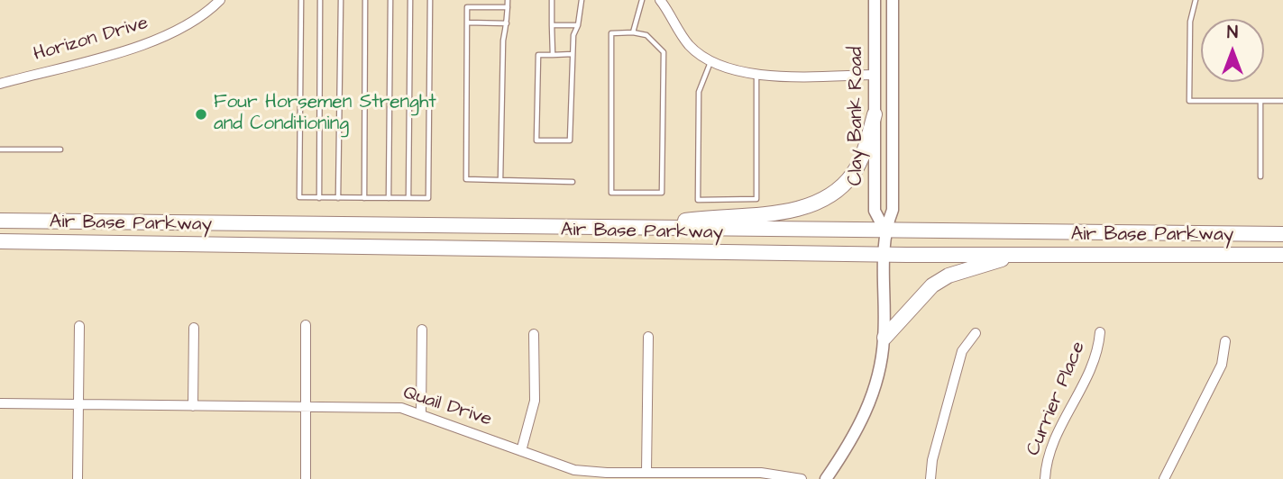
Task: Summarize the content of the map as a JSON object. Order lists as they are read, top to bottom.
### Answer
{
  "streets": {
    "main road": ["Air Base Parkway"],
    "street": [
      "Horizon Drive",
      "Clay Bank Road",
      "Currier Place",
      "Quail Drive"
    ]
  },
  "crossings": [
    ["Clay Bank Road", "Air Base Parkway"]
  ],
  "places": ["Four Horsemen Strenght and Conditioning"],
  "north": "top"
}
